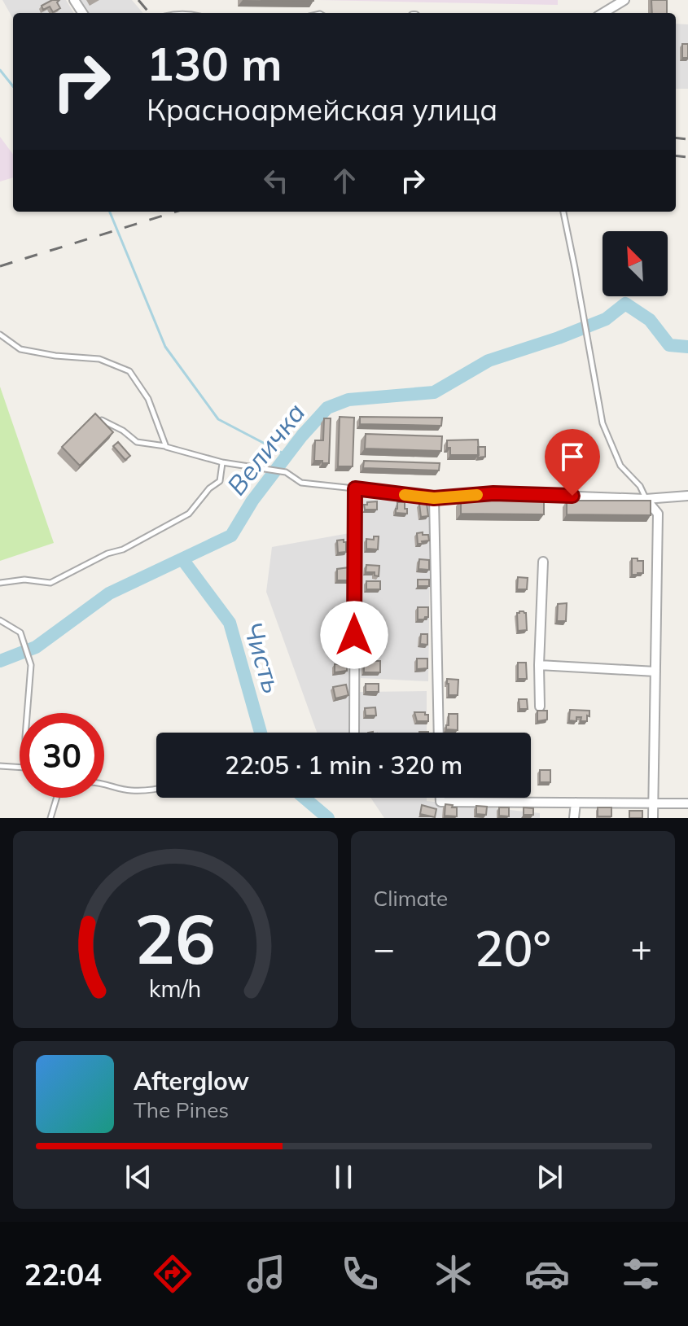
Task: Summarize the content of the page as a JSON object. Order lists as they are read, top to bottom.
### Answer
{
  "water": ["Величка", "Чисть"],
  "north": "top left",
  "page": {
    "turn": ["130 m", "Красноармейская улица"],
    "limit": "30",
    "trip": "22:05 · 1 min · 320 m",
    "tile": "Climate",
    "heat": ["−", "20°", "+"],
    "song": ["Afterglow", "The Pines"],
    "tabs": "22:04",
    "gauge": ["26", "km/h"]
  }
}
